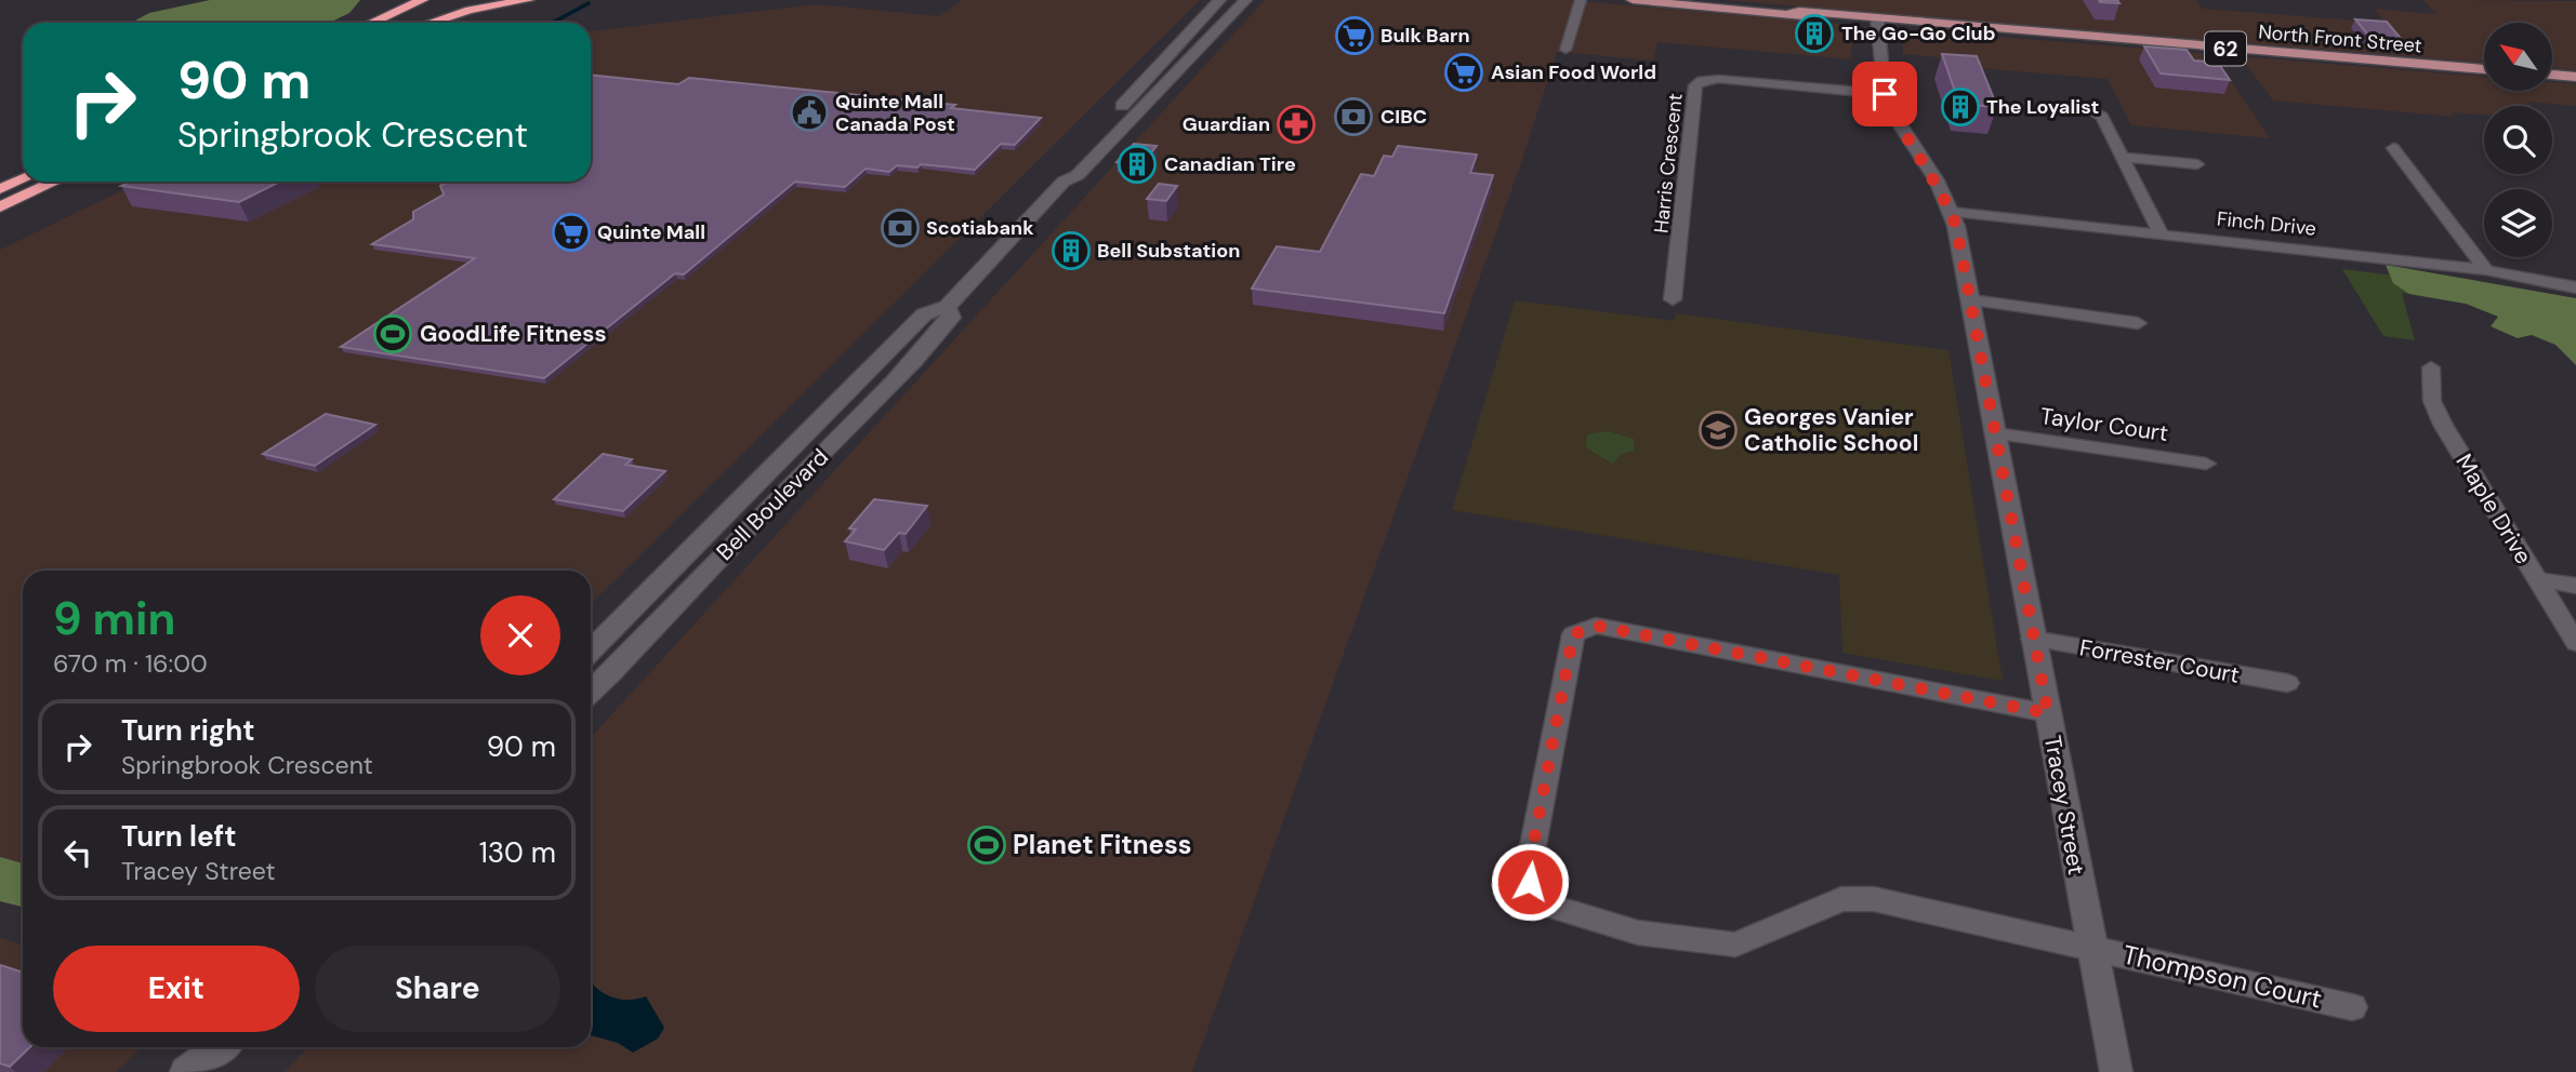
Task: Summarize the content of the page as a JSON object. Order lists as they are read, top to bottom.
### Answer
{
  "streets": {
    "main road": [
      "North Front Street",
      "62",
      "Bell Boulevard",
      "Tracey Street"
    ],
    "street": [
      "Harris Crescent",
      "Finch Drive",
      "Taylor Court",
      "Maple Drive",
      "Forrester Court",
      "Thompson Court"
    ]
  },
  "crossings": [
    ["North Front Street", "Tracey Street"],
    ["Harris Crescent", "Tracey Street"],
    ["Finch Drive", "Tracey Street"],
    ["Taylor Court", "Tracey Street"],
    ["Forrester Court", "Tracey Street"],
    ["Tracey Street", "Thompson Court"]
  ],
  "places": {
    "building": [
      "The Go-Go Club",
      "The Loyalist",
      "Canadian Tire",
      "Bell Substation"
    ],
    "supermarket": ["Bulk Barn", "Asian Food World", "Quinte Mall"],
    "public building": ["Quinte Mall Canada Post"],
    "bank": ["CIBC", "Scotiabank"],
    "pharmacy": ["Guardian"],
    "sports": ["GoodLife Fitness", "Planet Fitness"],
    "school or university": ["Georges Vanier Catholic School"]
  },
  "north": "top left",
  "page": {
    "turn": ["90 m", "Springbrook Crescent"],
    "heading": ["9 min", "670 m · 16:00"],
    "list": [
      {
        "name": "Turn right",
        "note": "Springbrook Crescent",
        "value": "90 m"
      },
      {
        "name": "Turn left",
        "note": "Tracey Street",
        "value": "130 m"
      }
    ],
    "buttons": ["Exit", "Share"]
  }
}
